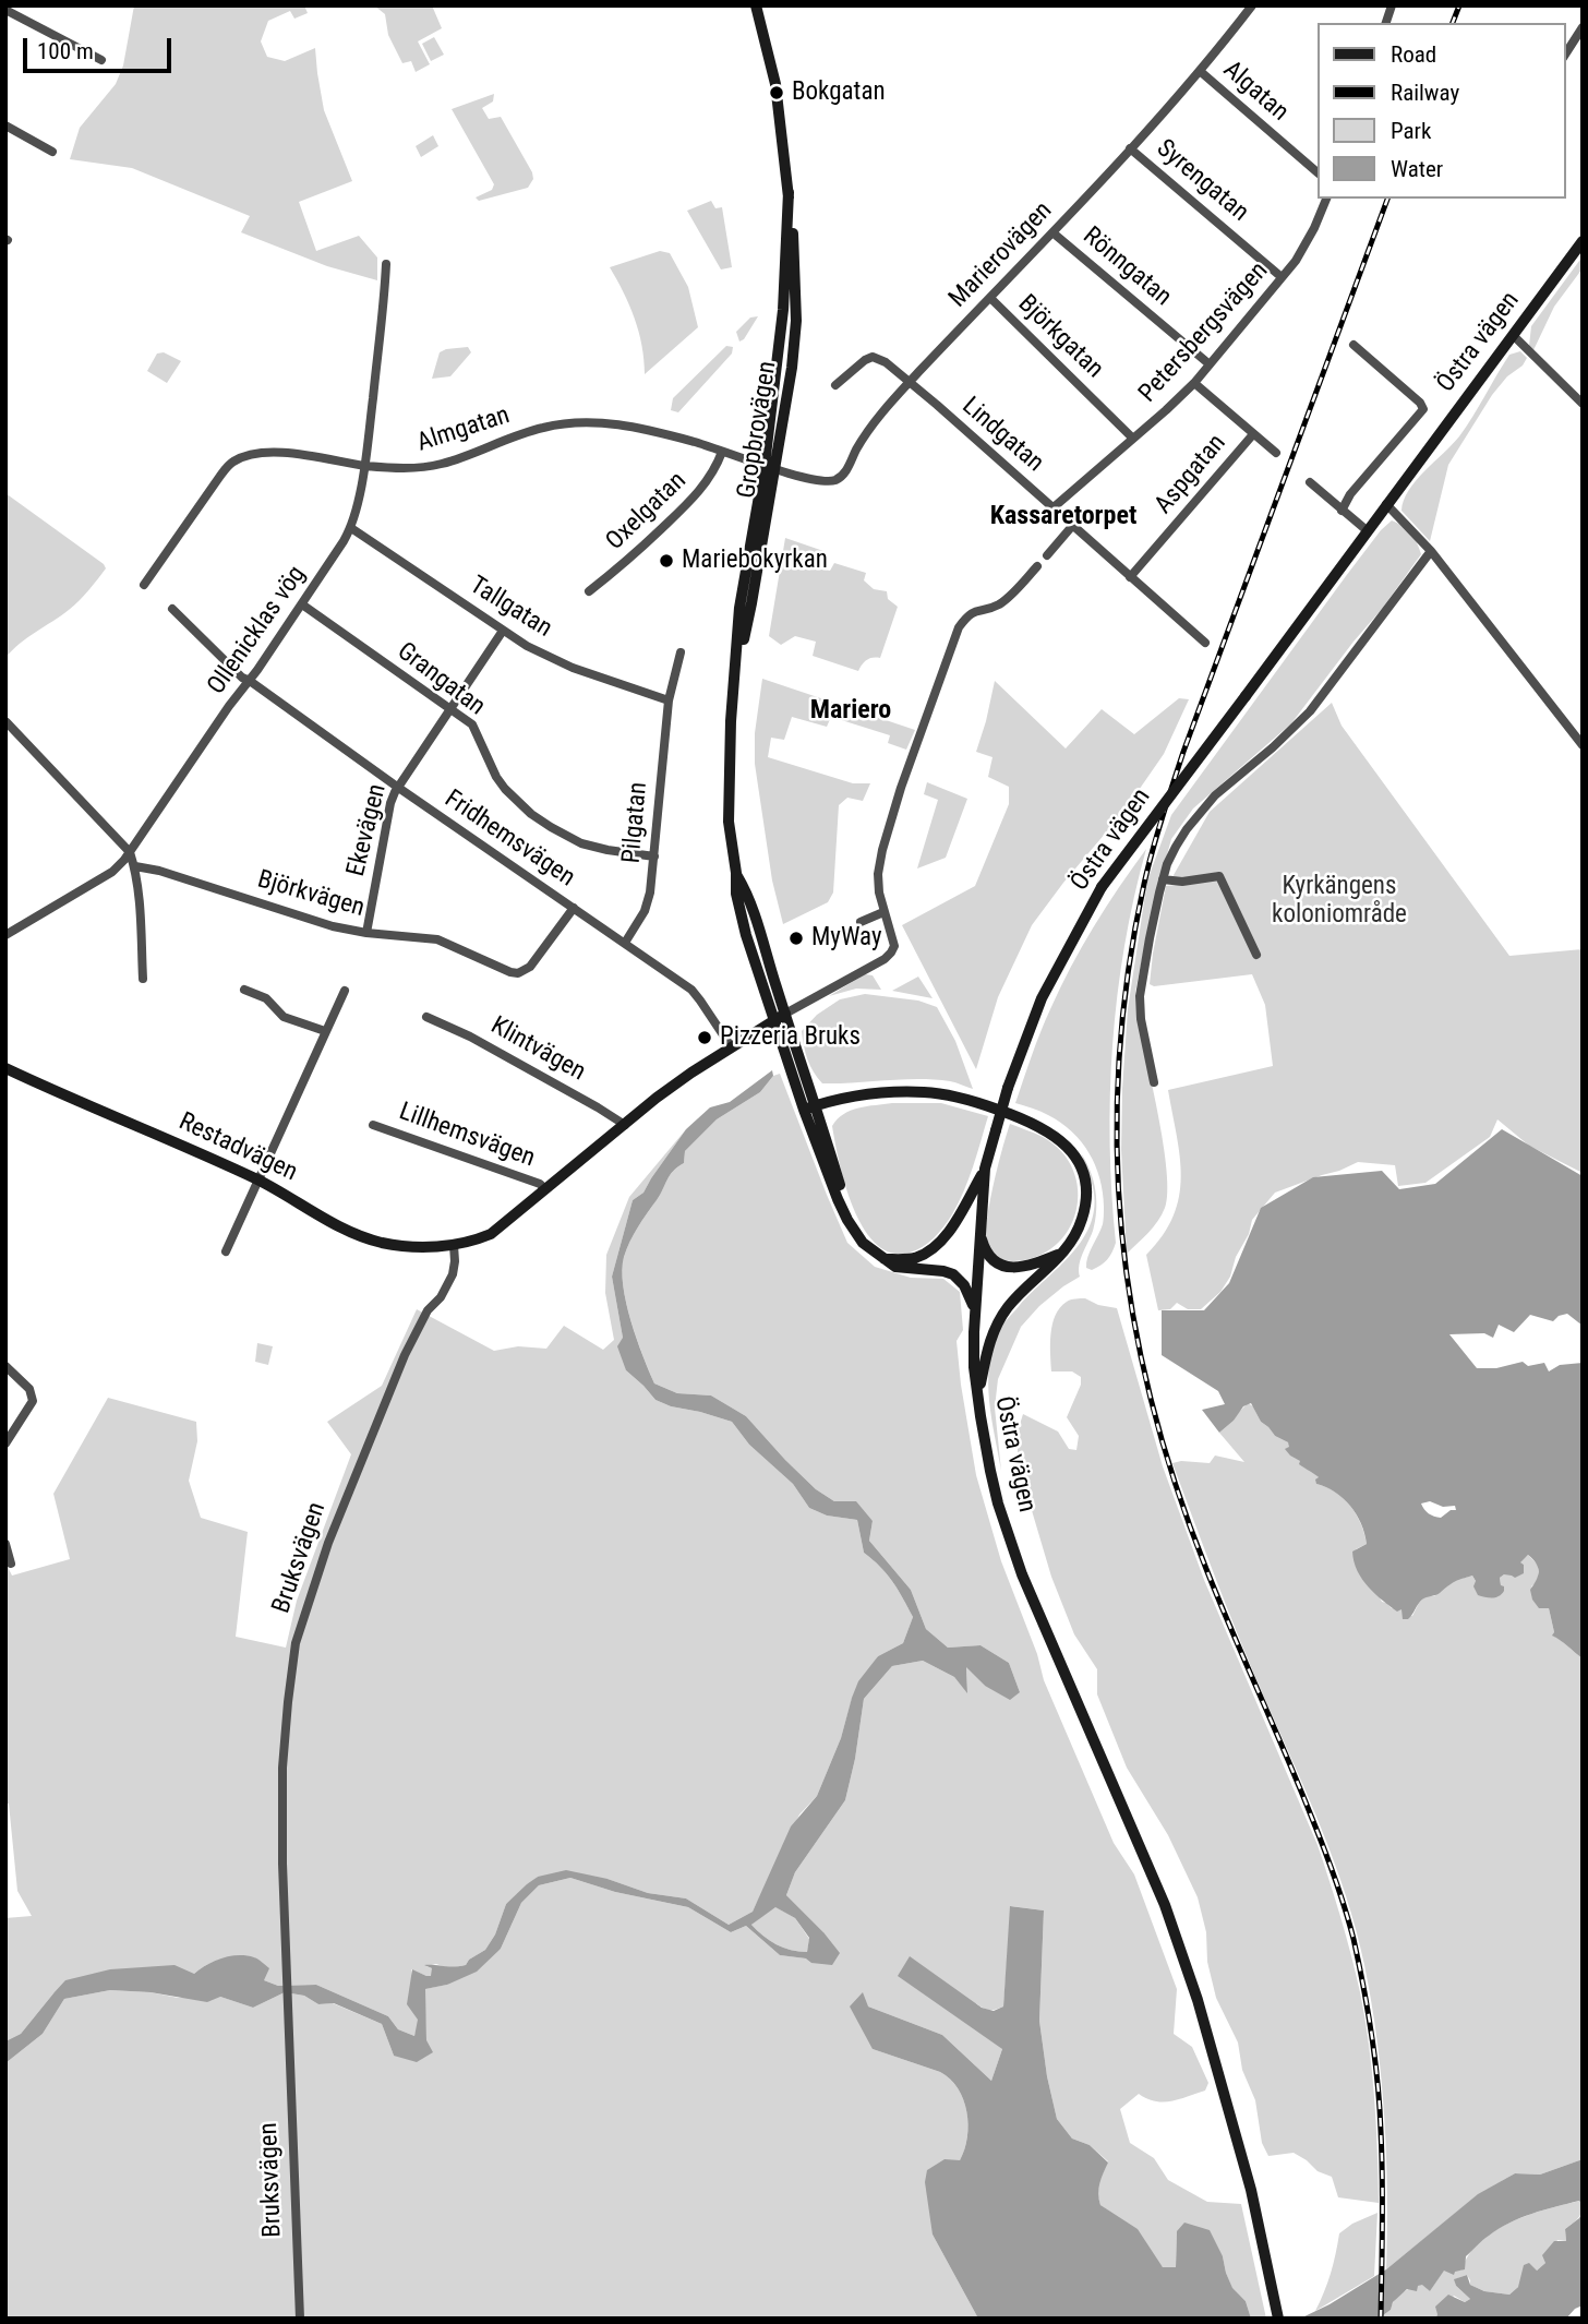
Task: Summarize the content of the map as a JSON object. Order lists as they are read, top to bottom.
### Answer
{
  "streets": {
    "street": [
      "Algatan",
      "Syrengatan",
      "Marierovägen",
      "Rönngatan",
      "Petersbergsvägen",
      "Björkgatan",
      "Östra vägen",
      "Almgatan",
      "Gropbrovägen",
      "Lindgatan",
      "Aspgatan",
      "Oxelgatan",
      "Tallgatan",
      "Ollenicklas vög",
      "Grangatan",
      "Pilgatan",
      "Ekevägen",
      "Fridhemsvägen",
      "Björkvägen",
      "Klintvägen",
      "Lillhemsvägen",
      "Restadvägen",
      "Bruksvägen"
    ]
  },
  "crossings": [
    ["Algatan", "Marierovägen"],
    ["Syrengatan", "Marierovägen"],
    ["Syrengatan", "Petersbergsvägen"],
    ["Marierovägen", "Rönngatan"],
    ["Marierovägen", "Björkgatan"],
    ["Marierovägen", "Almgatan"],
    ["Marierovägen", "Gropbrovägen"],
    ["Marierovägen", "Lindgatan"],
    ["Rönngatan", "Petersbergsvägen"],
    ["Petersbergsvägen", "Björkgatan"],
    ["Petersbergsvägen", "Lindgatan"],
    ["Almgatan", "Gropbrovägen"],
    ["Almgatan", "Oxelgatan"],
    ["Almgatan", "Ollenicklas vög"],
    ["Lindgatan", "Aspgatan"],
    ["Tallgatan", "Ollenicklas vög"],
    ["Tallgatan", "Pilgatan"],
    ["Tallgatan", "Ekevägen"],
    ["Ollenicklas vög", "Grangatan"],
    ["Ollenicklas vög", "Fridhemsvägen"],
    ["Grangatan", "Pilgatan"],
    ["Grangatan", "Ekevägen"],
    ["Pilgatan", "Fridhemsvägen"],
    ["Ekevägen", "Fridhemsvägen"],
    ["Ekevägen", "Björkvägen"],
    ["Fridhemsvägen", "Björkvägen"],
    ["Restadvägen", "Bruksvägen"]
  ],
  "districts": ["Kassaretorpet", "Mariero"],
  "parks": ["Kyrkängens koloniområde"],
  "places": [
    "Bokgatan",
    "Mariebokyrkan",
    "MyWay",
    "Pizzeria Bruks"
  ],
  "legend": [
    "Road",
    "Railway",
    "Park",
    "Water"
  ],
  "scale_bar": "100 m"
}
